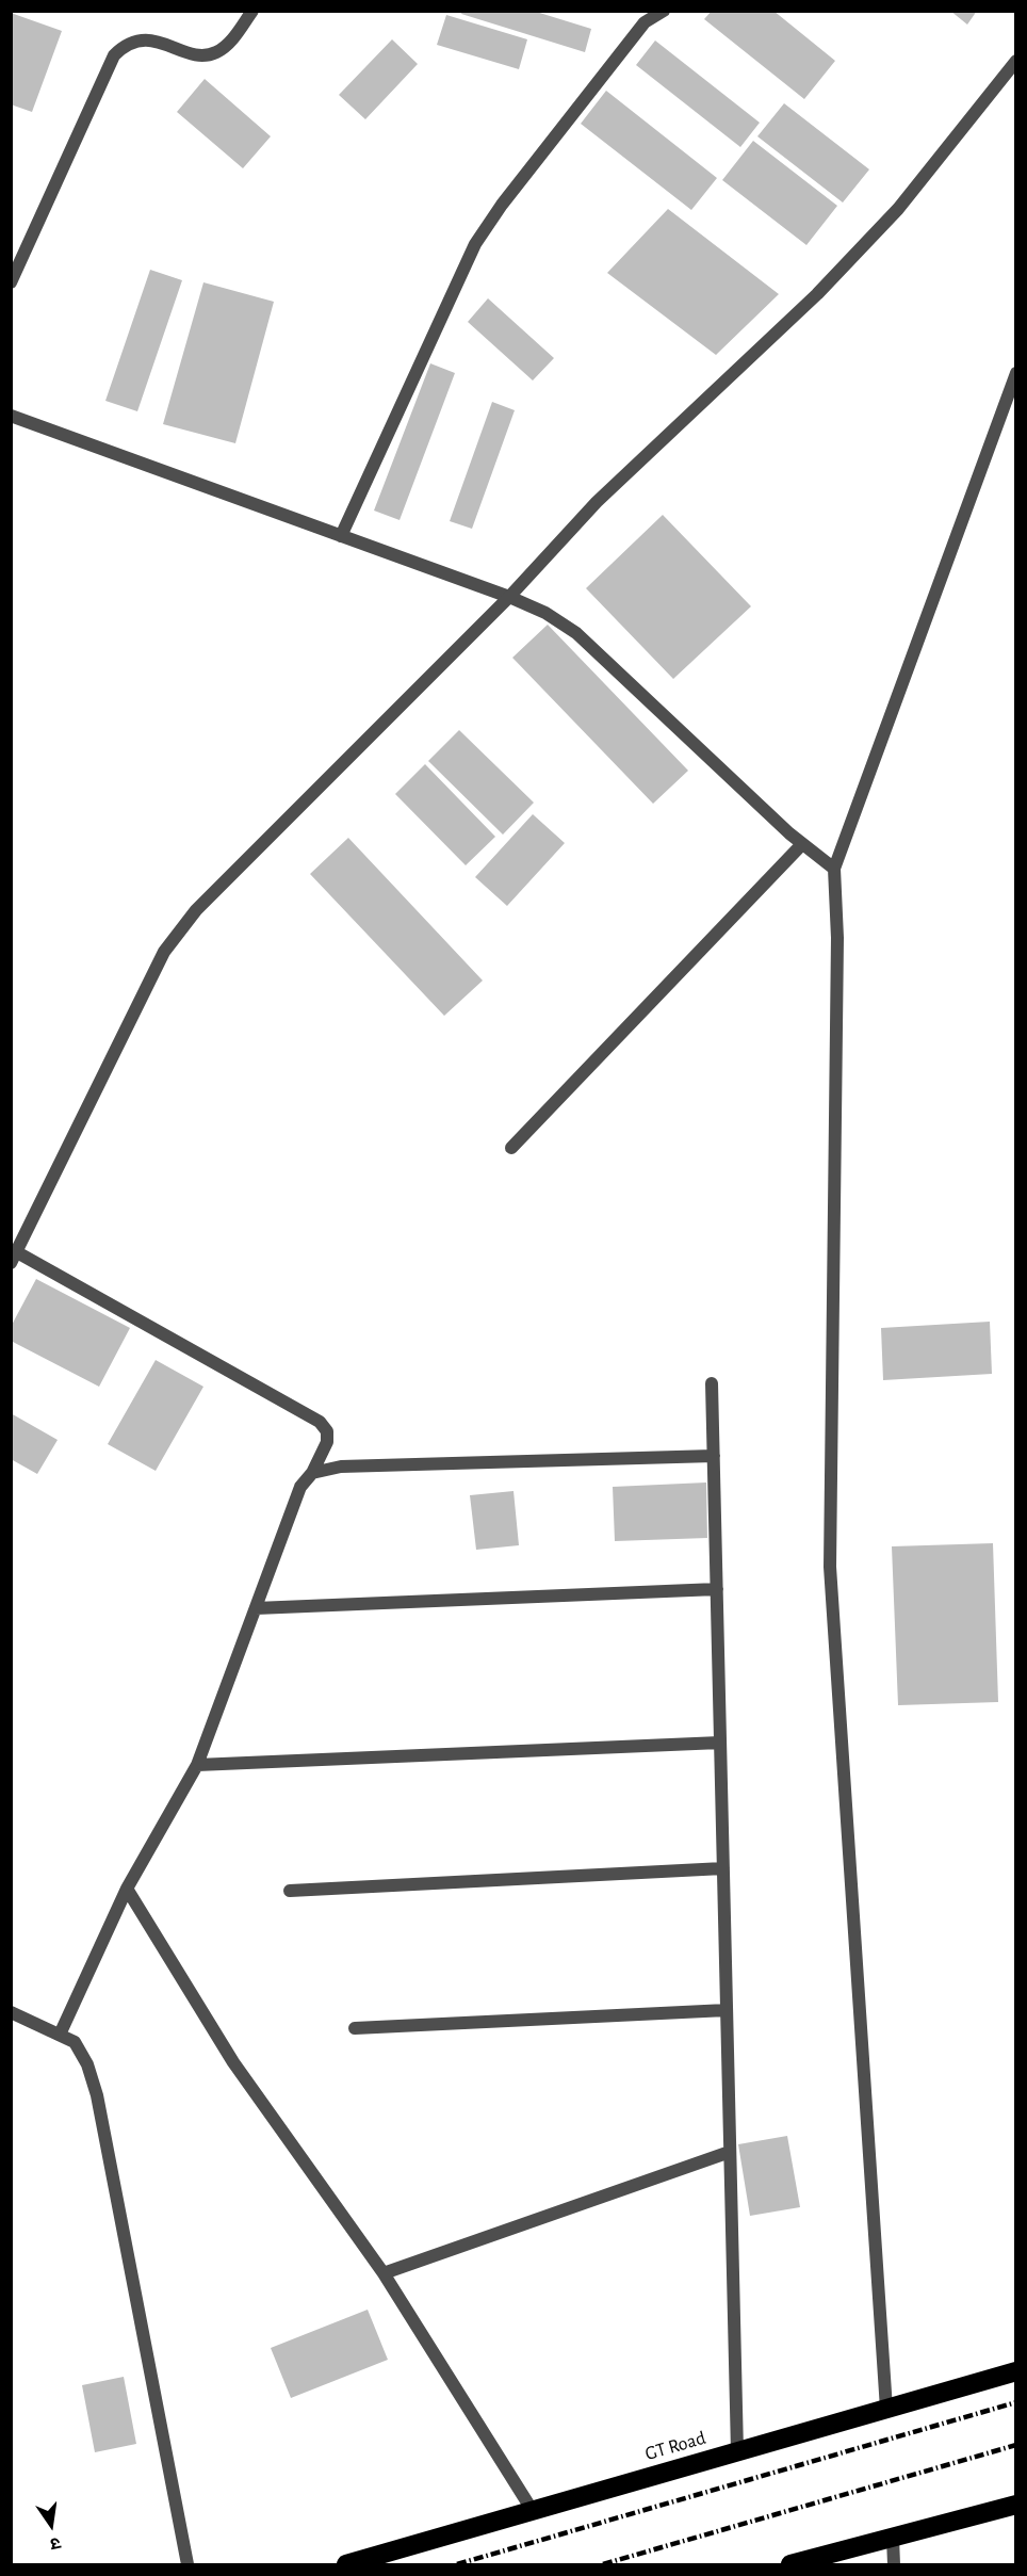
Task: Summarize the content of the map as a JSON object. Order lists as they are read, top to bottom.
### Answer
{
  "streets": {
    "highway": ["GT Road"]
  },
  "north": "bottom"
}
